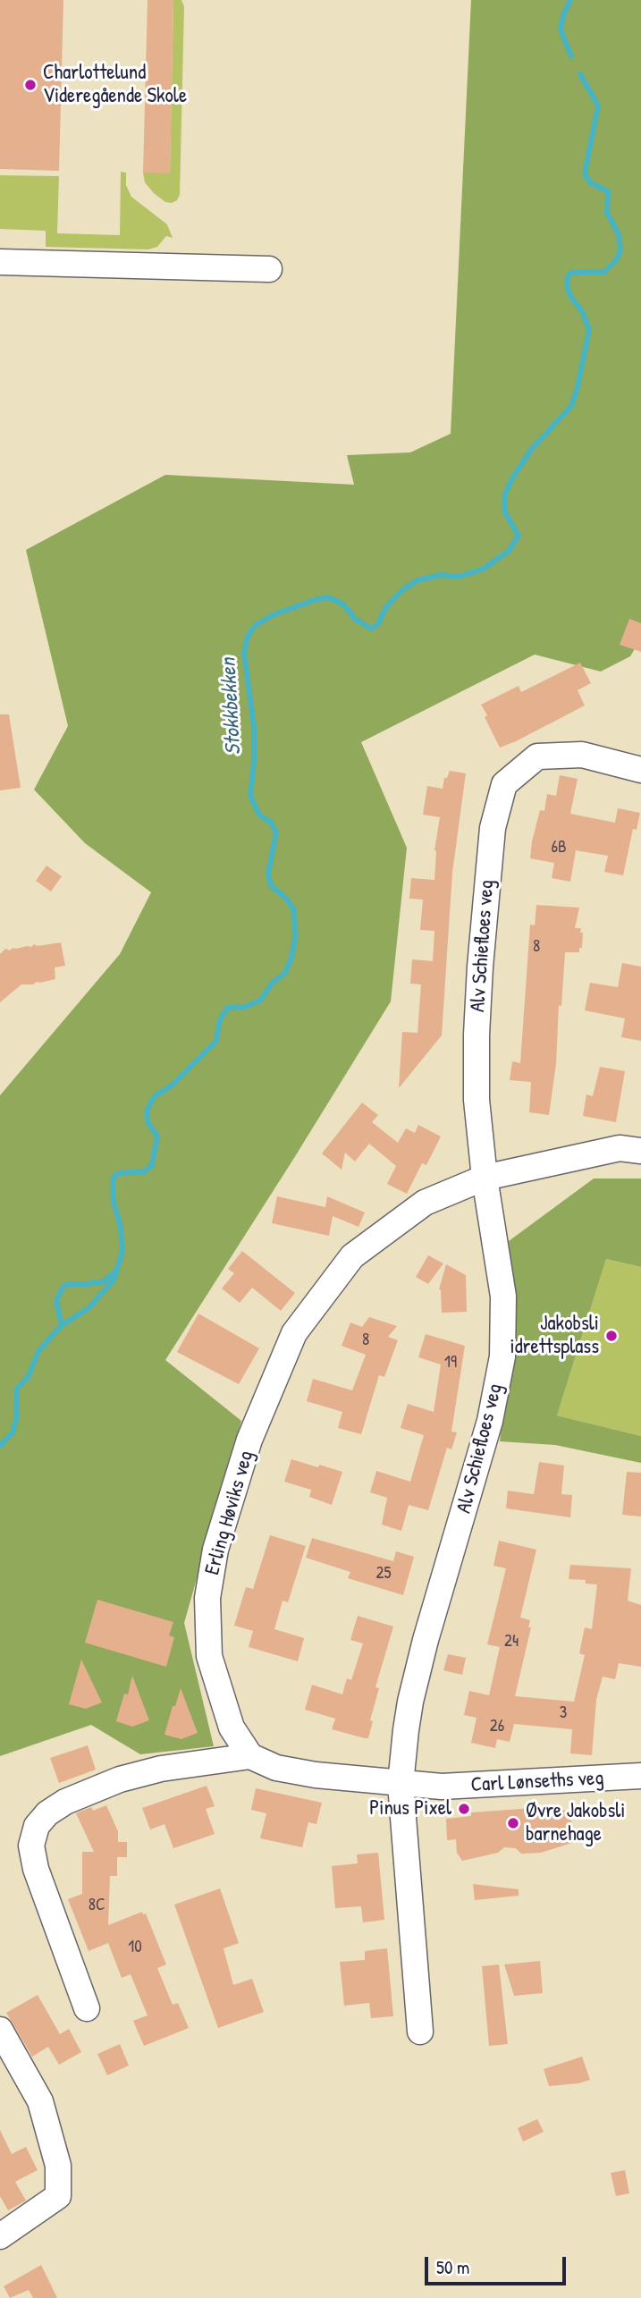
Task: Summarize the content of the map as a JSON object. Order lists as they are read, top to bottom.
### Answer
{
  "streets": {
    "street": ["Alv Schiefloes veg", "Erling Høviks veg", "Carl Lønseths veg"]
  },
  "crossings": [
    ["Alv Schiefloes veg", "Erling Høviks veg"],
    ["Alv Schiefloes veg", "Carl Lønseths veg"],
    ["Erling Høviks veg", "Carl Lønseths veg"]
  ],
  "water": ["Stokkbekken"],
  "places": [
    "Charlottelund Videregående Skole",
    "Jakobsli idrettsplass",
    "Pinus Pixel",
    "Øvre Jakobsli barnehage"
  ],
  "house_numbers": [
    "6B",
    "8",
    "8",
    "19",
    "25",
    "24",
    "3",
    "26",
    "8C",
    "10"
  ],
  "scale_bar": "50 m"
}
